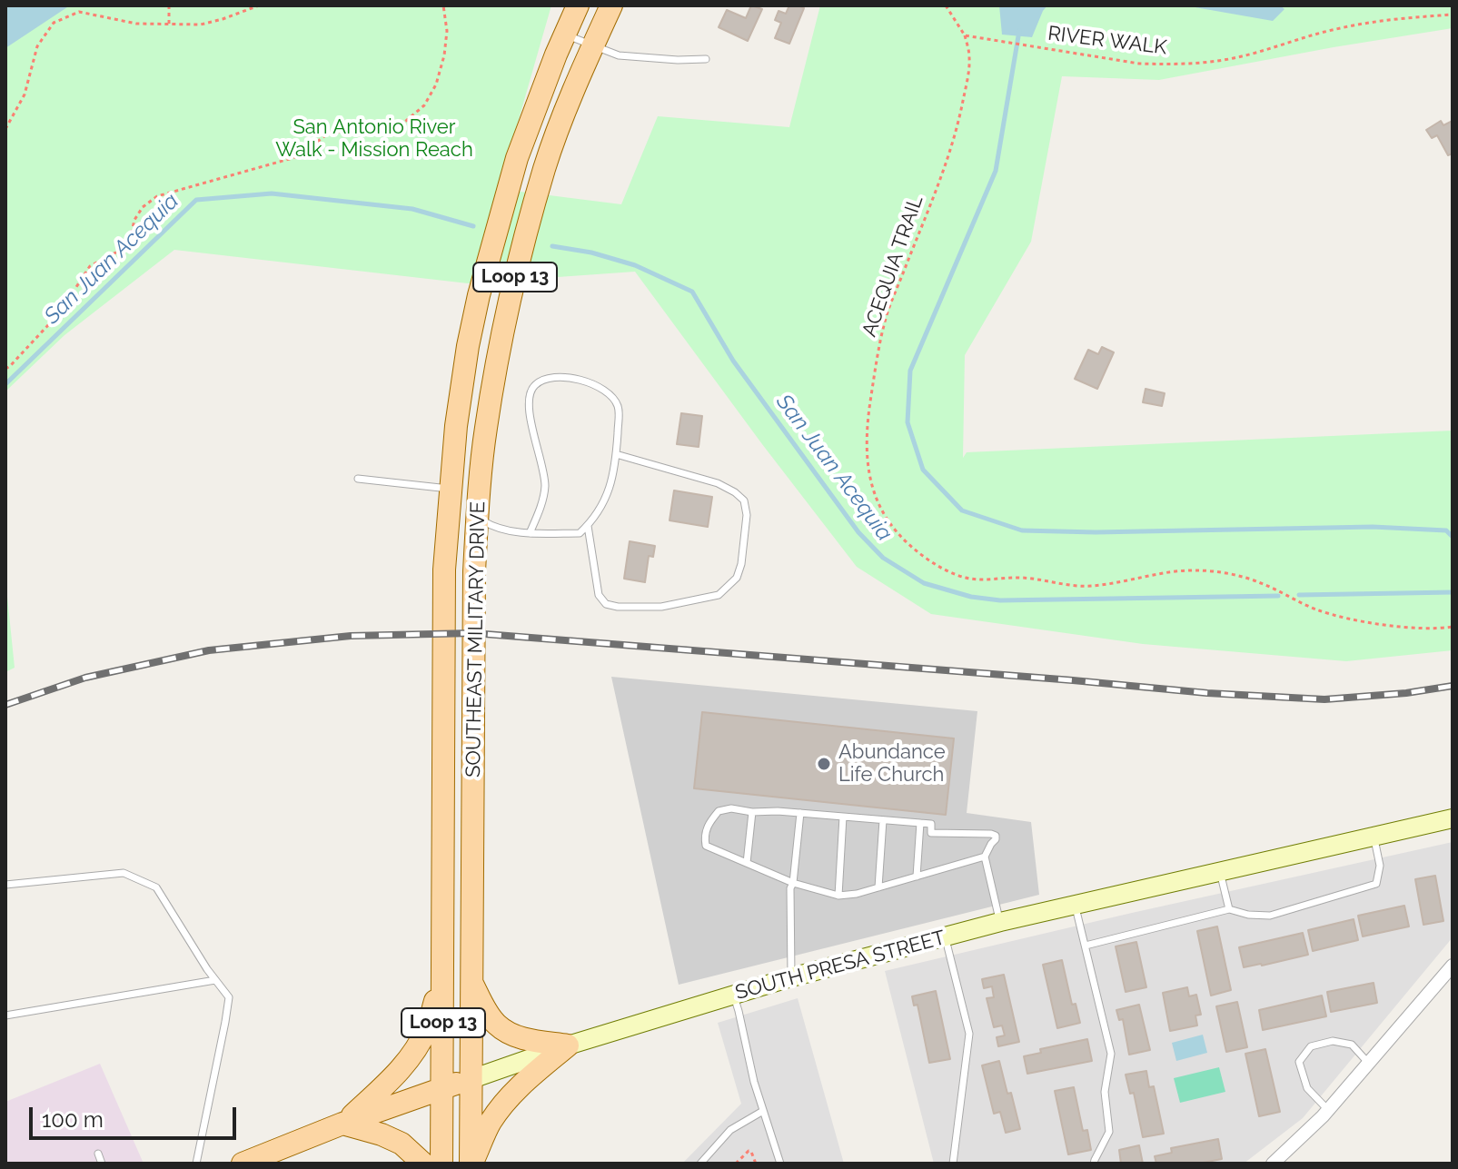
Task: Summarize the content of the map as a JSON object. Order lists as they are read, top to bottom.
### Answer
{
  "streets": {
    "main road": ["Loop 13", "SOUTHEAST MILITARY DRIVE", "SOUTH PRESA STREET"],
    "path": ["RIVER WALK", "ACEQUIA TRAIL"]
  },
  "crossings": [
    ["RIVER WALK", "ACEQUIA TRAIL"],
    ["SOUTHEAST MILITARY DRIVE", "SOUTH PRESA STREET"]
  ],
  "water": ["San Juan Acequia"],
  "parks": ["San Antonio River Walk - Mission Reach"],
  "places": ["Abundance Life Church"],
  "scale_bar": "100 m"
}
